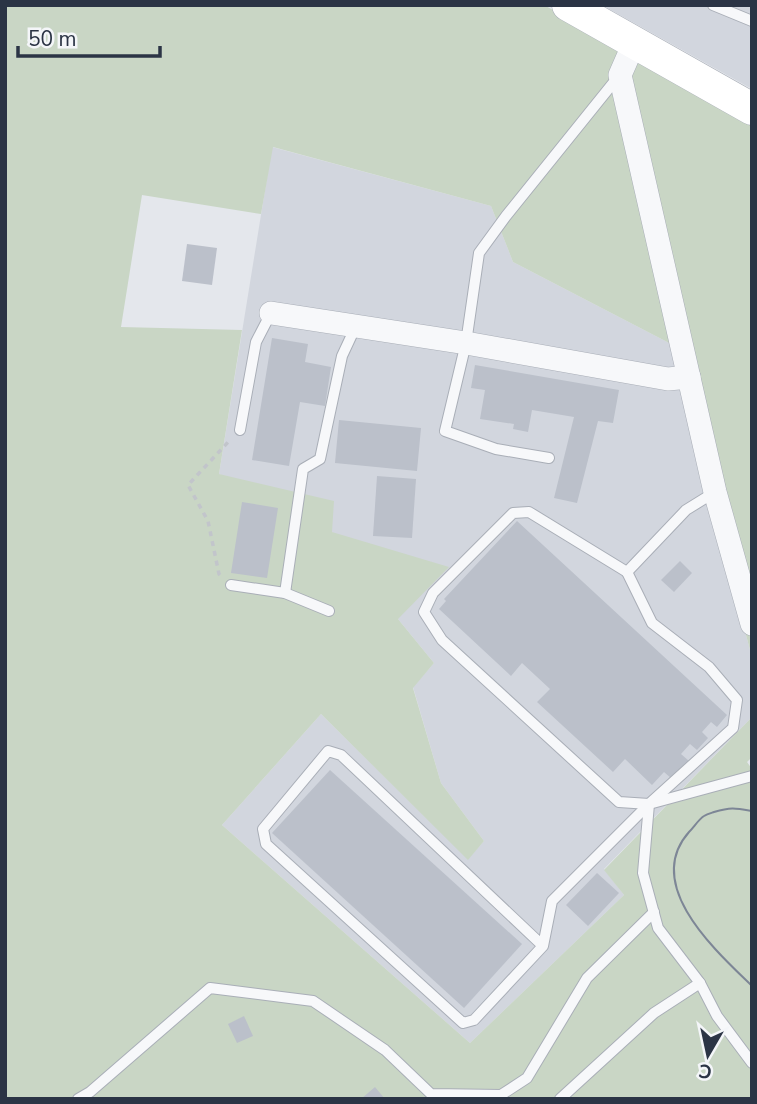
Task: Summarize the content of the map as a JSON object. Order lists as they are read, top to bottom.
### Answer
{
  "scale_bar": "50 m",
  "north": "bottom"
}
